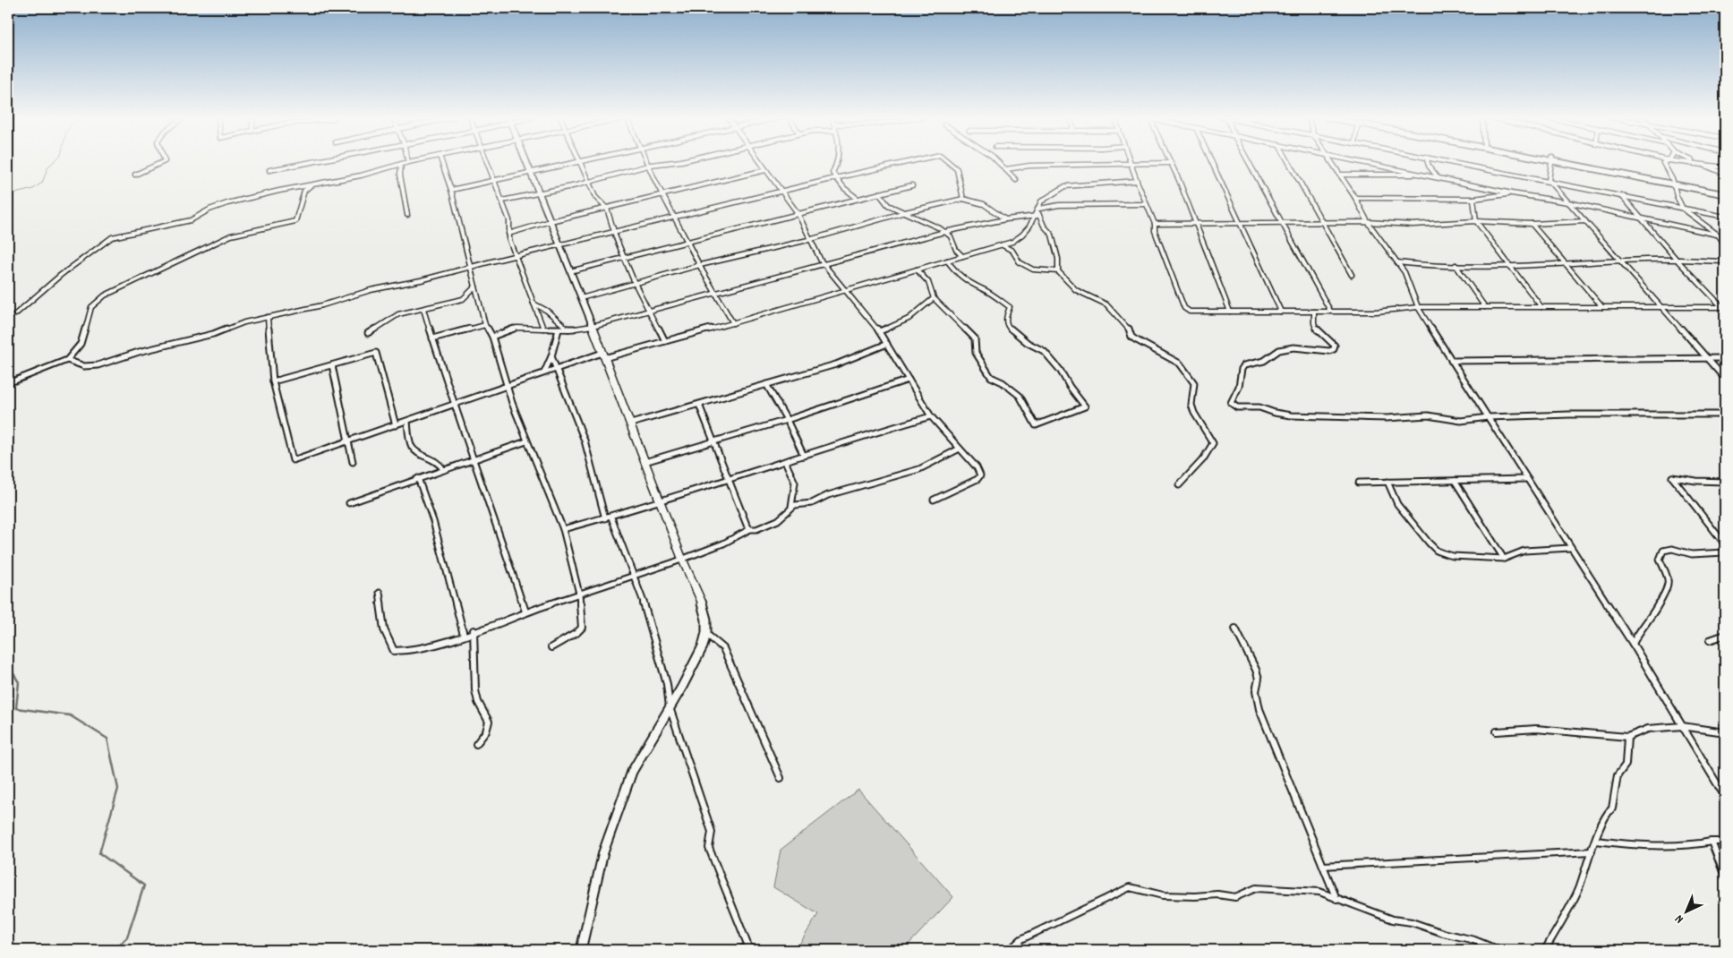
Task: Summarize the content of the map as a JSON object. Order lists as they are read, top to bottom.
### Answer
{
  "north": "bottom left"
}
